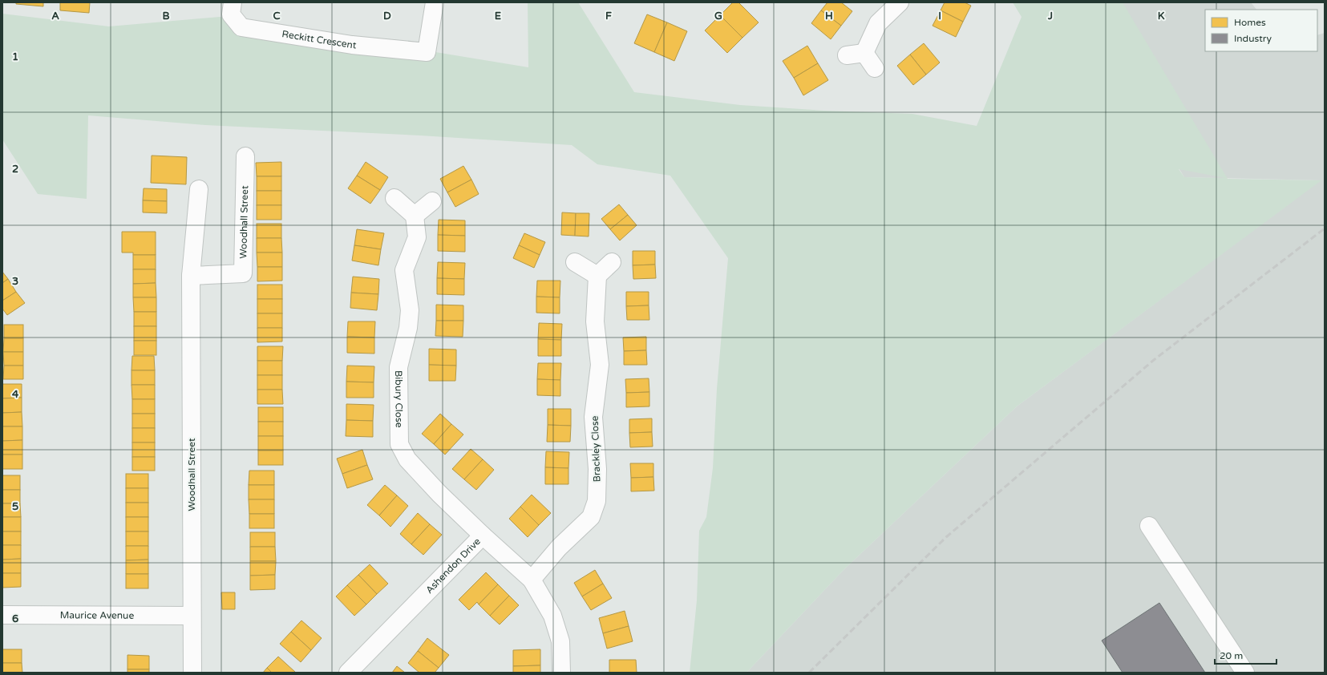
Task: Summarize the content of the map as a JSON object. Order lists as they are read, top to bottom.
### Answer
{
  "streets": {
    "street": [
      "Reckitt Crescent",
      "Woodhall Street",
      "Bibury Close",
      "Brackley Close",
      "Ashendon Drive",
      "Maurice Avenue"
    ]
  },
  "crossings": [
    ["Woodhall Street", "Maurice Avenue"],
    ["Bibury Close", "Ashendon Drive"],
    ["Brackley Close", "Ashendon Drive"]
  ],
  "legend": ["Homes", "Industry"],
  "scale_bar": "20 m",
  "grid": {
    "columns": [
      "A",
      "B",
      "C",
      "D",
      "E",
      "F",
      "G",
      "H",
      "I",
      "J",
      "K"
    ],
    "rows": [
      "1",
      "2",
      "3",
      "4",
      "5",
      "6"
    ]
  }
}
